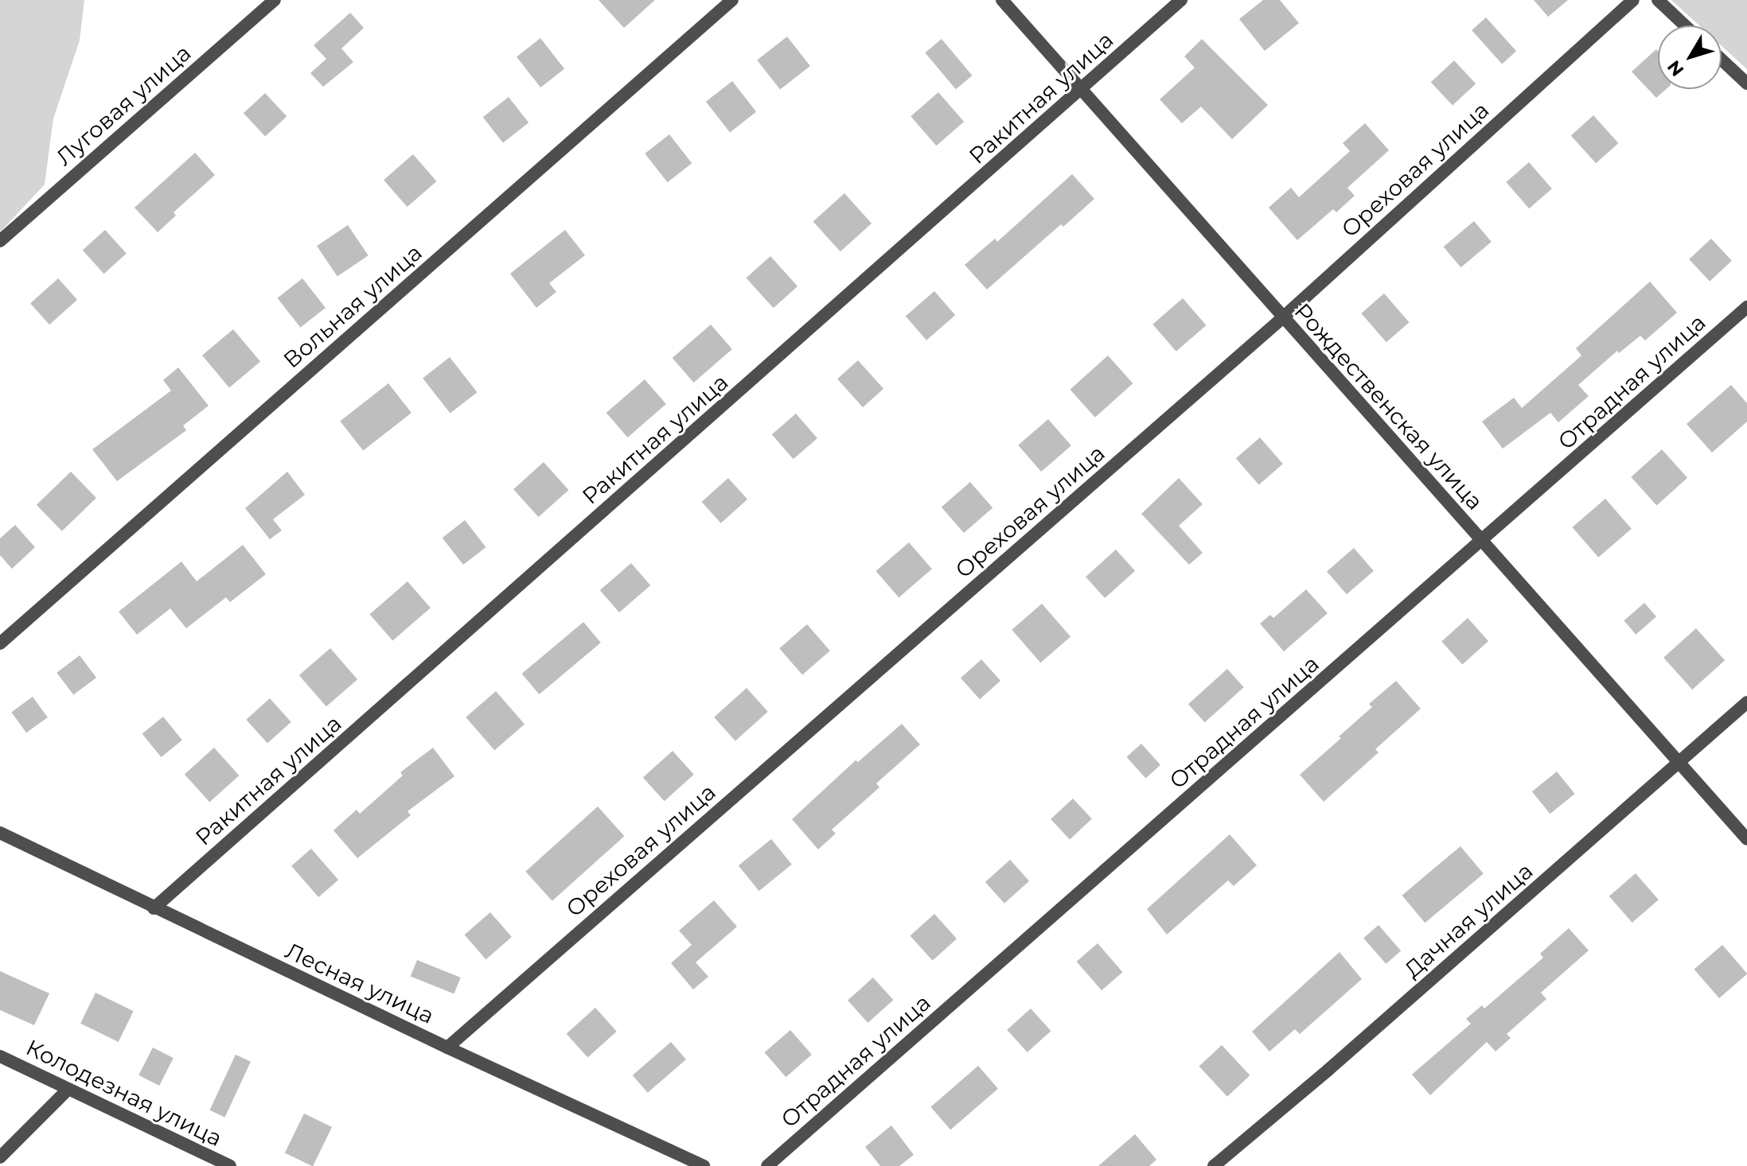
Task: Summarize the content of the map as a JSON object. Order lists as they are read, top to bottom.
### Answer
{
  "streets": {
    "street": [
      "Ракитная улица",
      "Луговая улица",
      "Ореховая улица",
      "Вольная улица",
      "Отрадная улица",
      "Рождественская улица",
      "Дачная улица",
      "Лесная улица",
      "Колодезная улица"
    ]
  },
  "crossings": [
    ["Ракитная улица", "Рождественская улица"],
    ["Ракитная улица", "Лесная улица"],
    ["Ореховая улица", "Рождественская улица"],
    ["Ореховая улица", "Лесная улица"],
    ["Отрадная улица", "Рождественская улица"],
    ["Рождественская улица", "Дачная улица"]
  ],
  "north": "bottom left"
}
